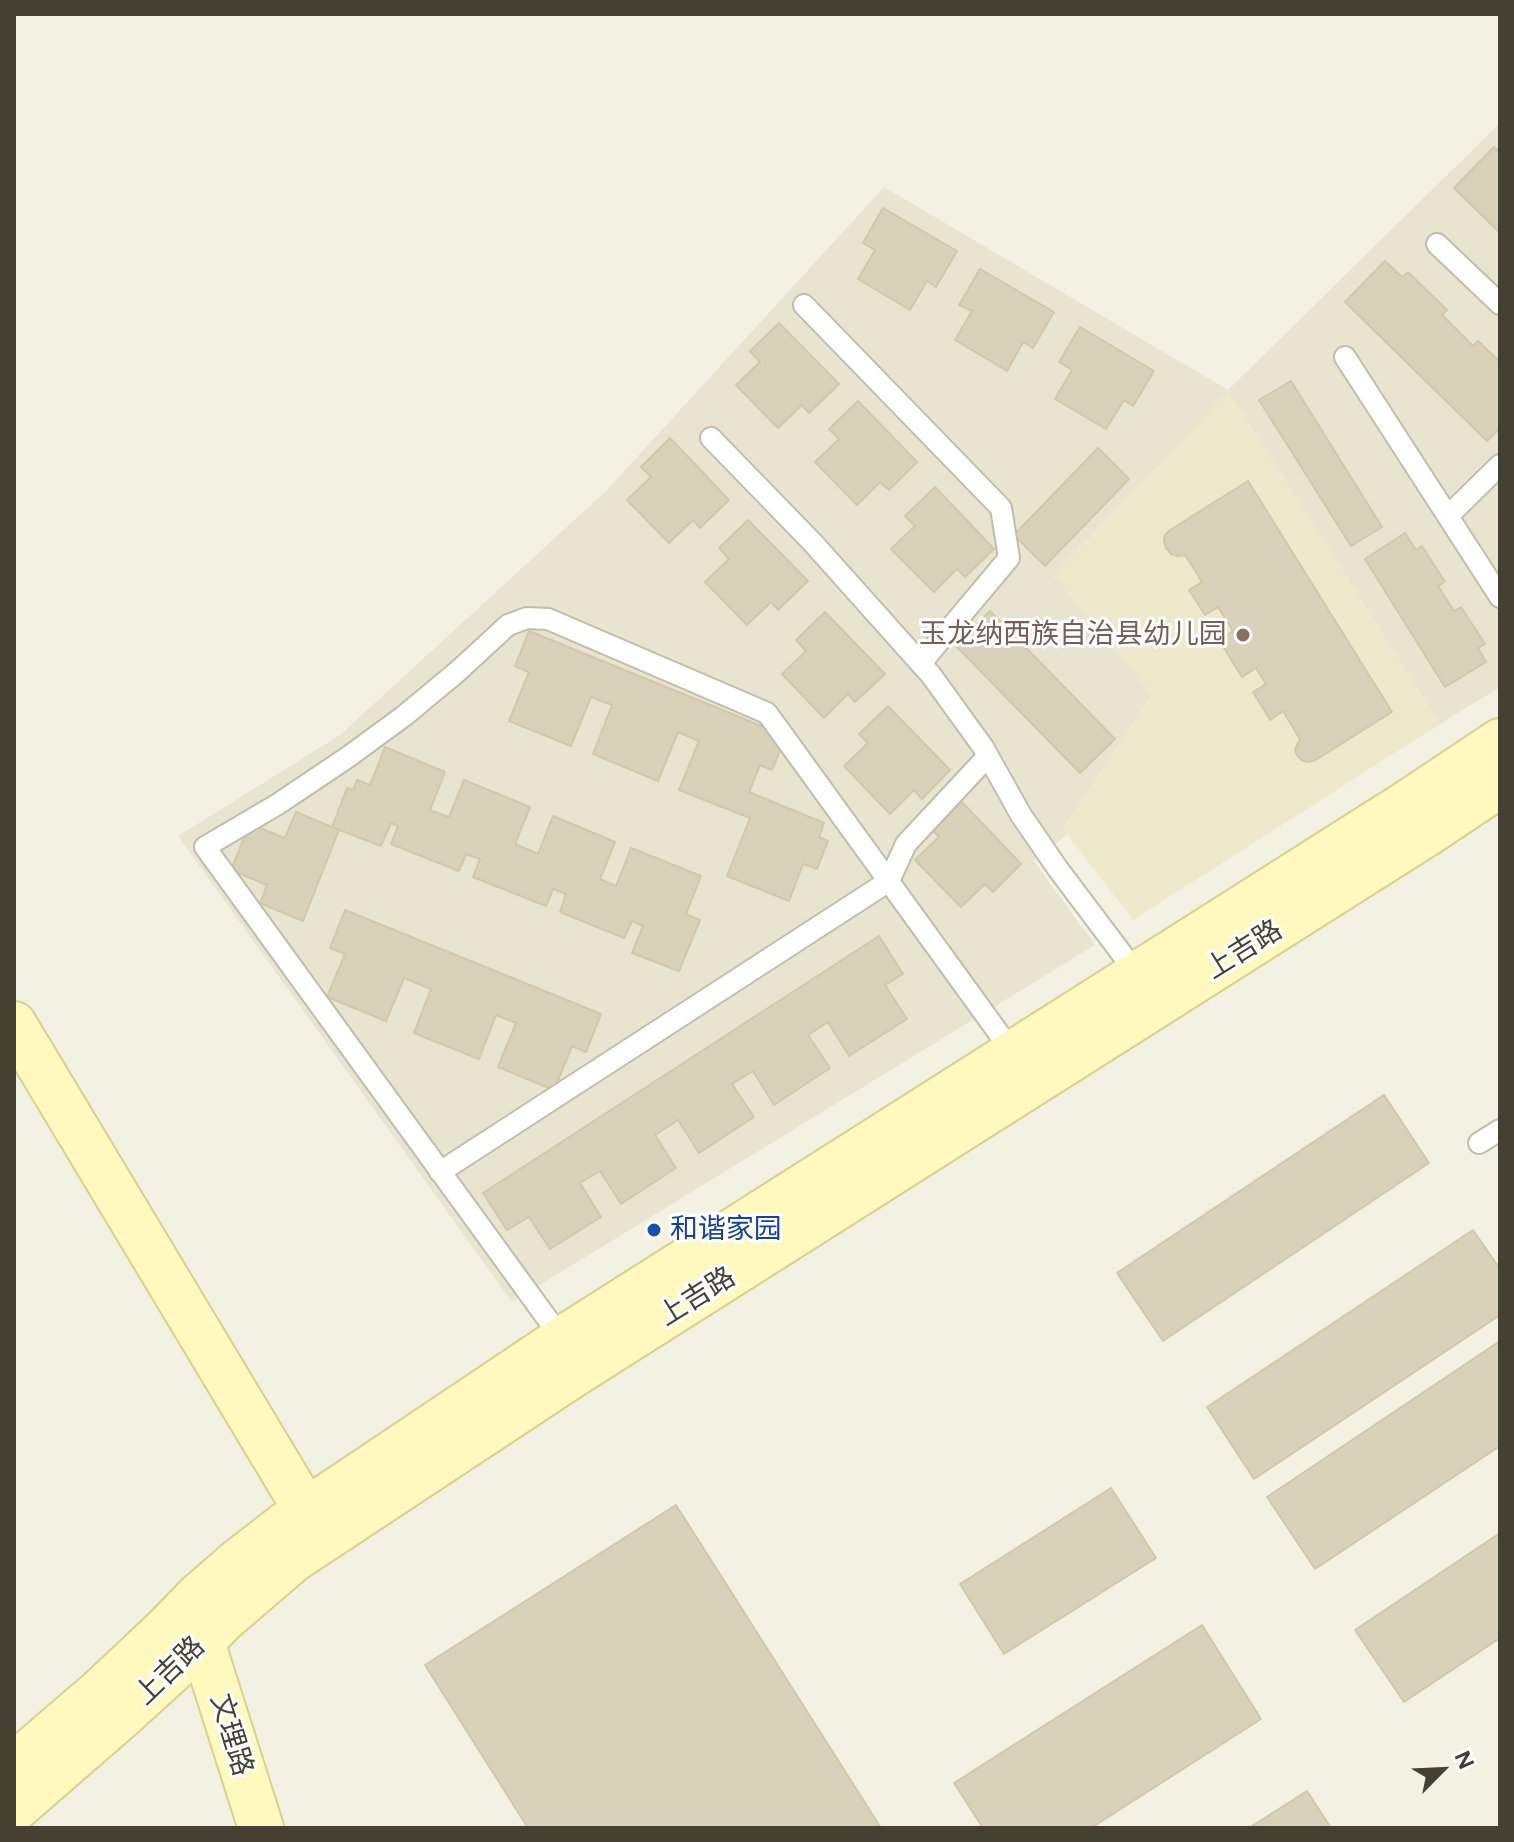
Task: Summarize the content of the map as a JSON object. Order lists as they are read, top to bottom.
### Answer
{
  "streets": {
    "main road": ["上吉路", "文理路"]
  },
  "crossings": [
    ["上吉路", "文理路"]
  ],
  "places": ["玉龙纳西族自治县幼儿园", "和谐家园"],
  "north": "top right"
}
